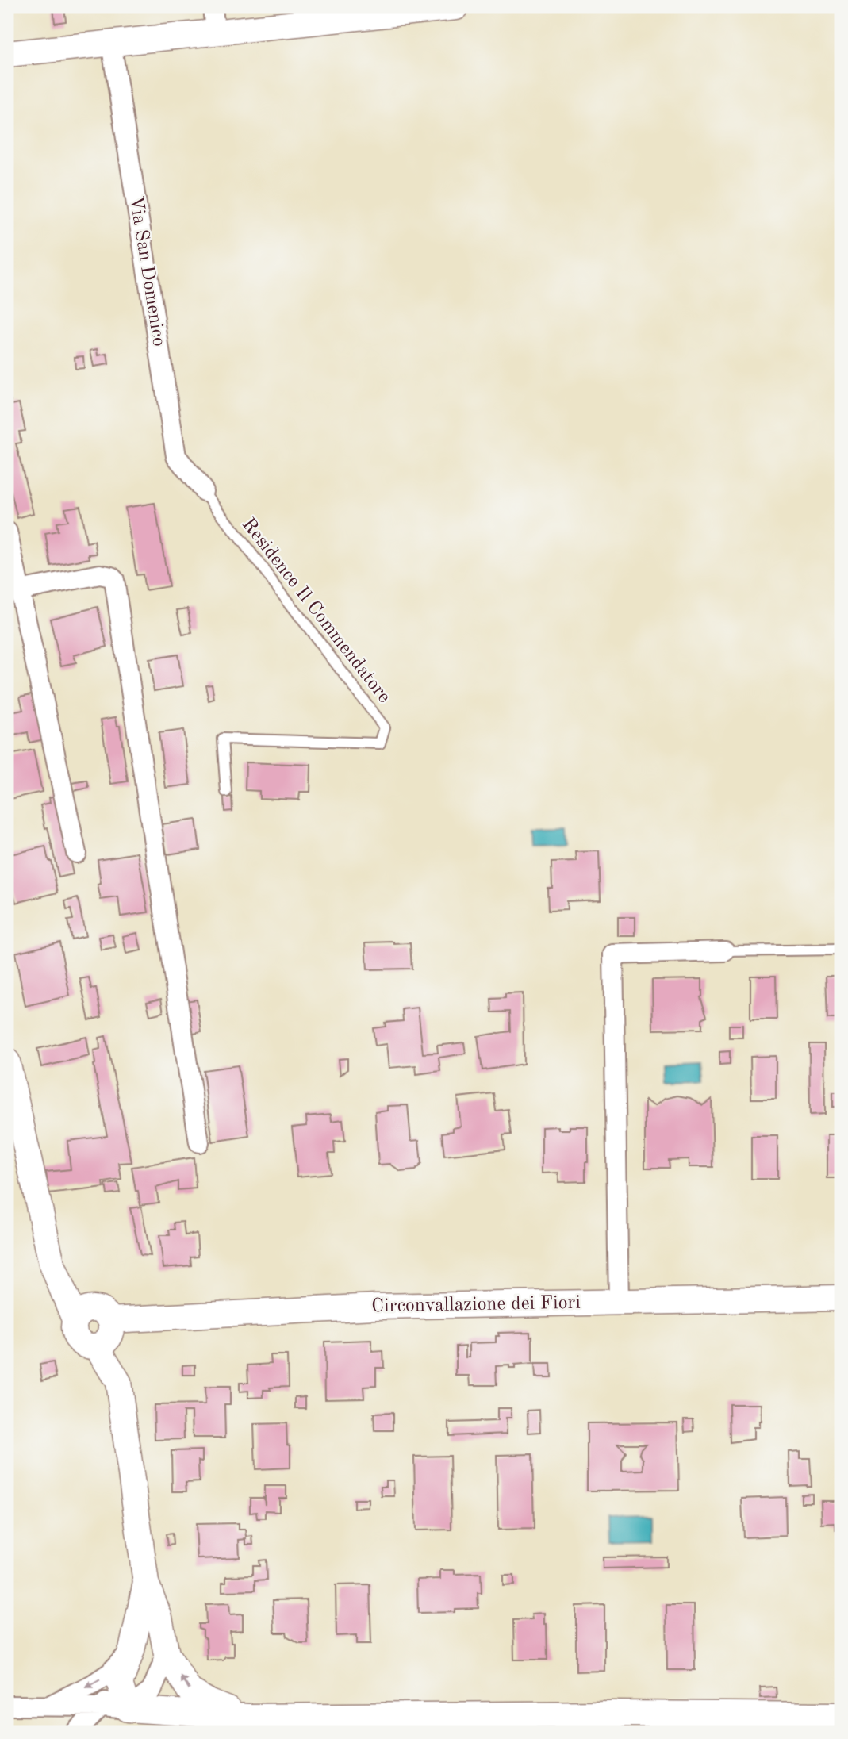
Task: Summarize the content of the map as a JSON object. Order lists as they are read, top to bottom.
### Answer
{
  "streets": {
    "street": ["Via San Domenico", "Circonvallazione dei Fiori"],
    "lane": ["Residence Il Commendatore"]
  },
  "crossings": [
    ["Via San Domenico", "Residence Il Commendatore"]
  ]
}
